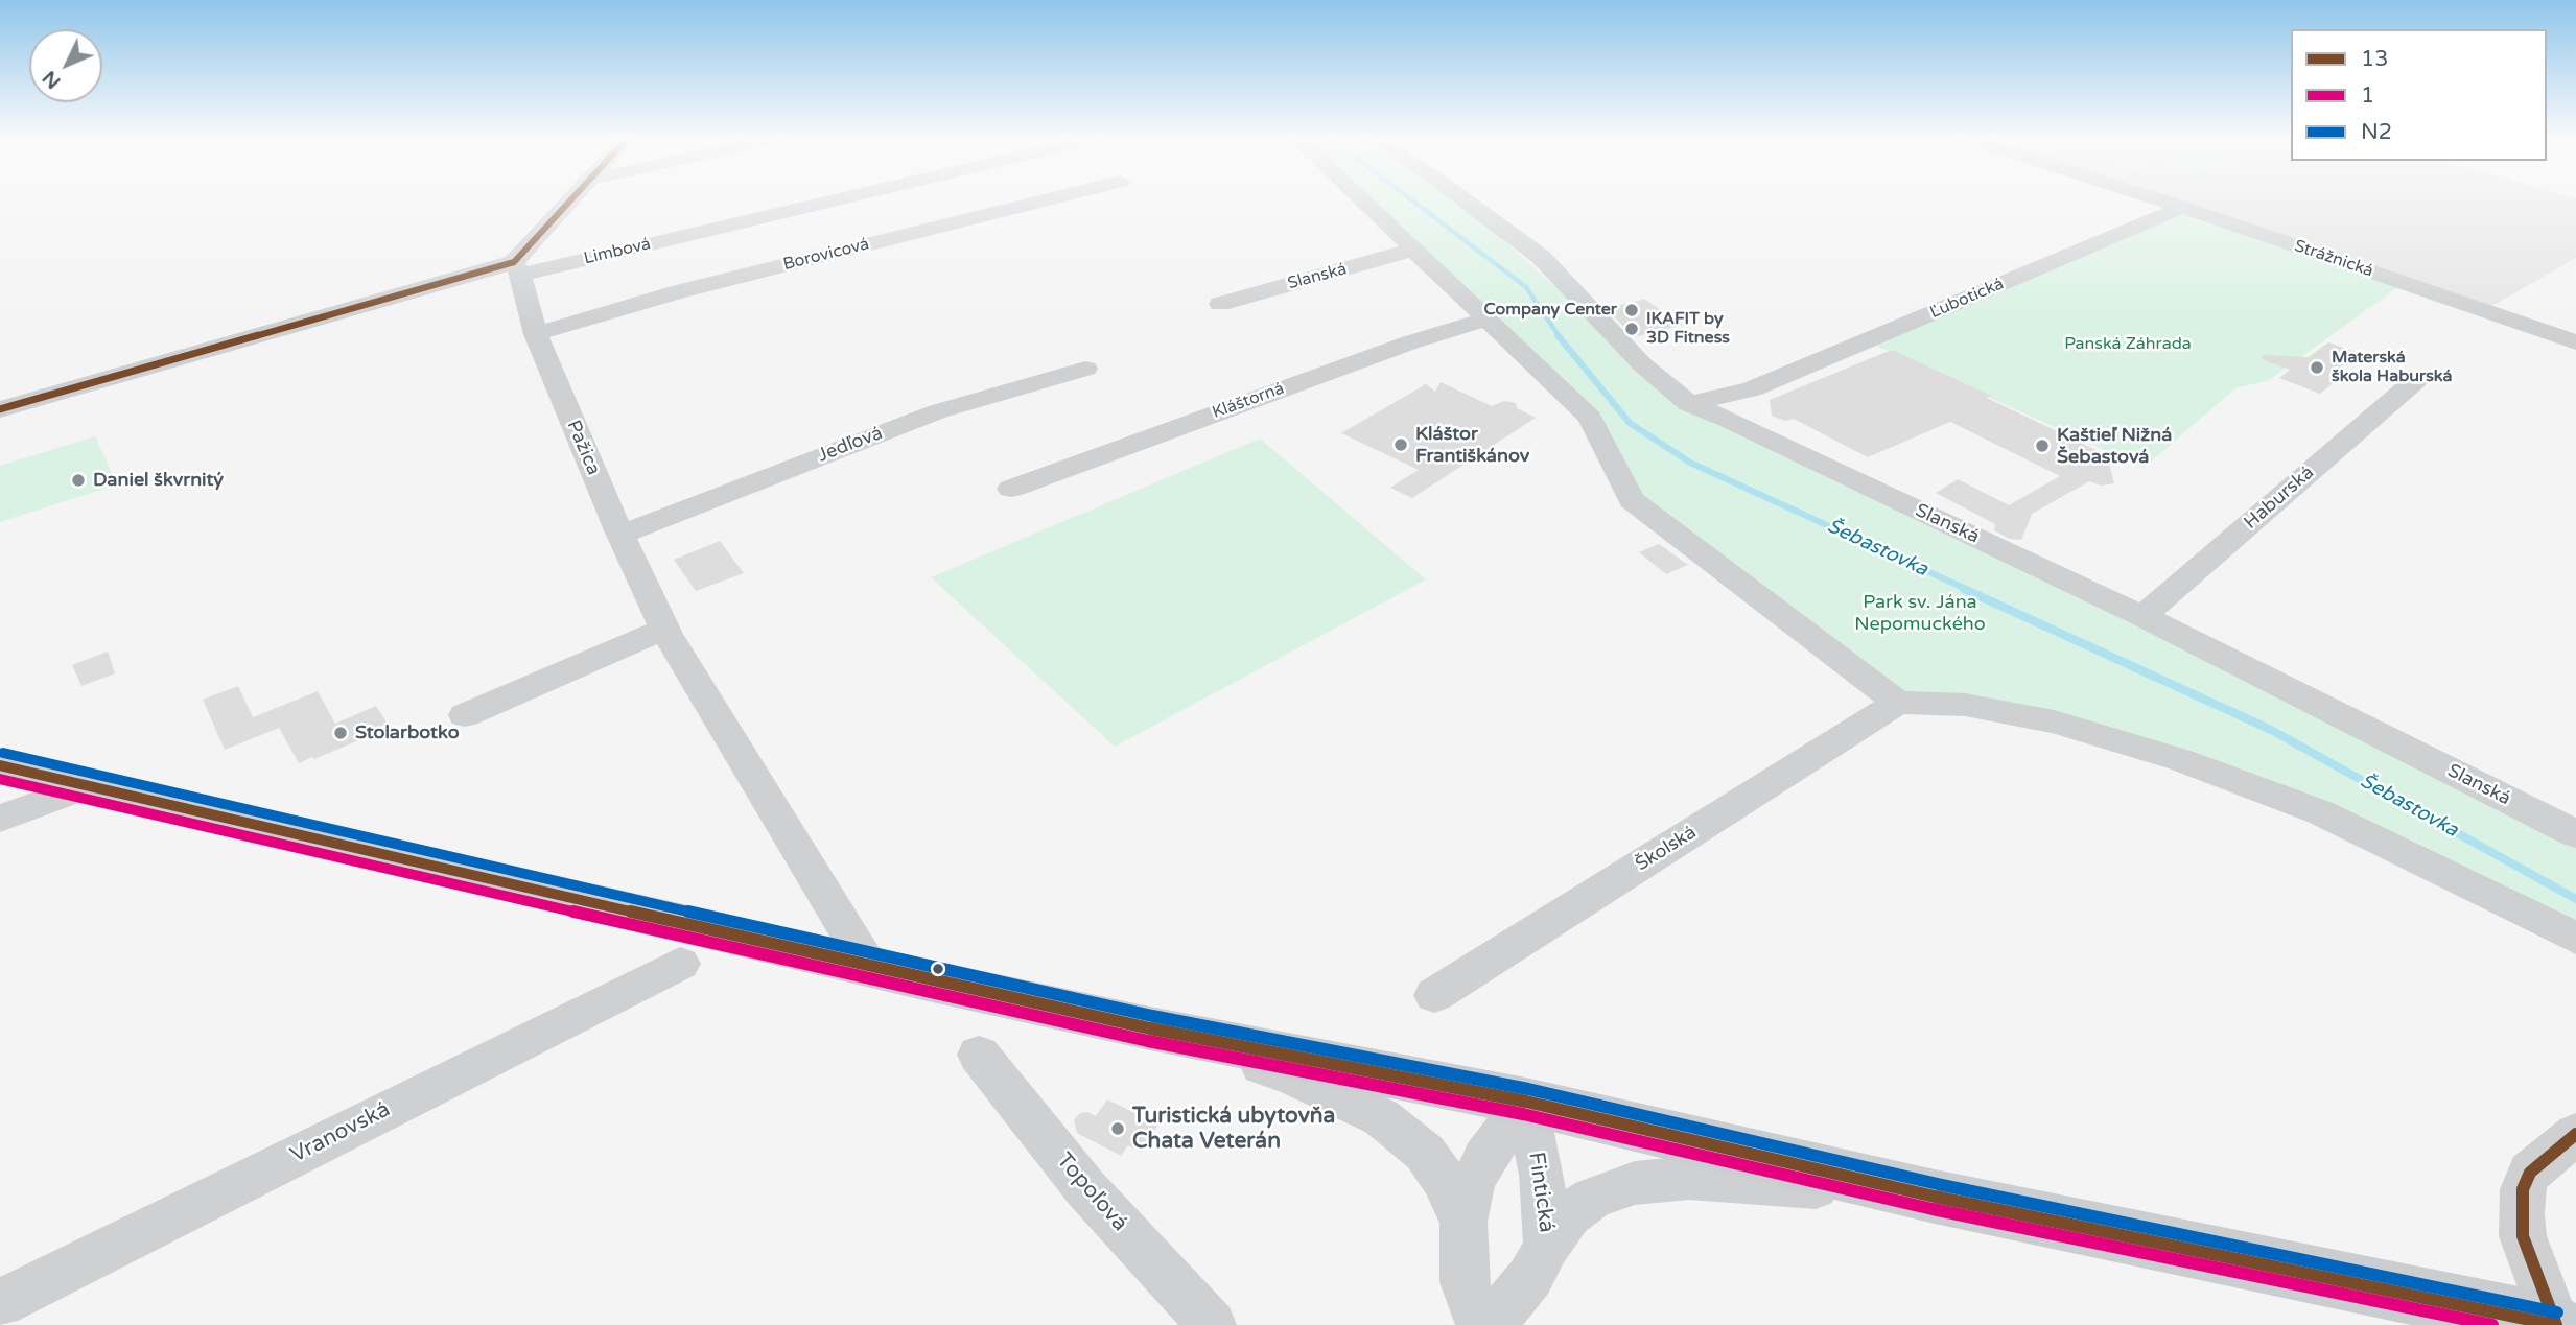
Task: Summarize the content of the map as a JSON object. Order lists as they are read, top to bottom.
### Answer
{
  "streets": {
    "street": [
      "Limbová",
      "Borovicová",
      "Strážnická",
      "Slanská",
      "Ľubotická",
      "Kláštorná",
      "Jedľová",
      "Pažica",
      "Haburská",
      "Školská",
      "Vranovská",
      "Topoľová",
      "Fintická"
    ]
  },
  "crossings": [
    ["Limbová", "Pažica"],
    ["Borovicová", "Pažica"],
    ["Strážnická", "Ľubotická"],
    ["Slanská", "Ľubotická"],
    ["Slanská", "Haburská"],
    ["Jedľová", "Pažica"]
  ],
  "water": ["Šebastovka"],
  "parks": ["Panská Záhrada", "Park sv. Jána Nepomuckého"],
  "places": [
    "Company Center",
    "IKAFIT by 3D Fitness",
    "Materská škola Haburská",
    "Kláštor Františkánov",
    "Kaštieľ Nižná Šebastová",
    "Daniel škvrnitý",
    "Stolarbotko",
    "Turistická ubytovňa Chata Veterán"
  ],
  "lines": ["transit line 13", "transit line N2", "transit line 1"],
  "legend": ["13", "1", "N2"],
  "north": "bottom left"
}
